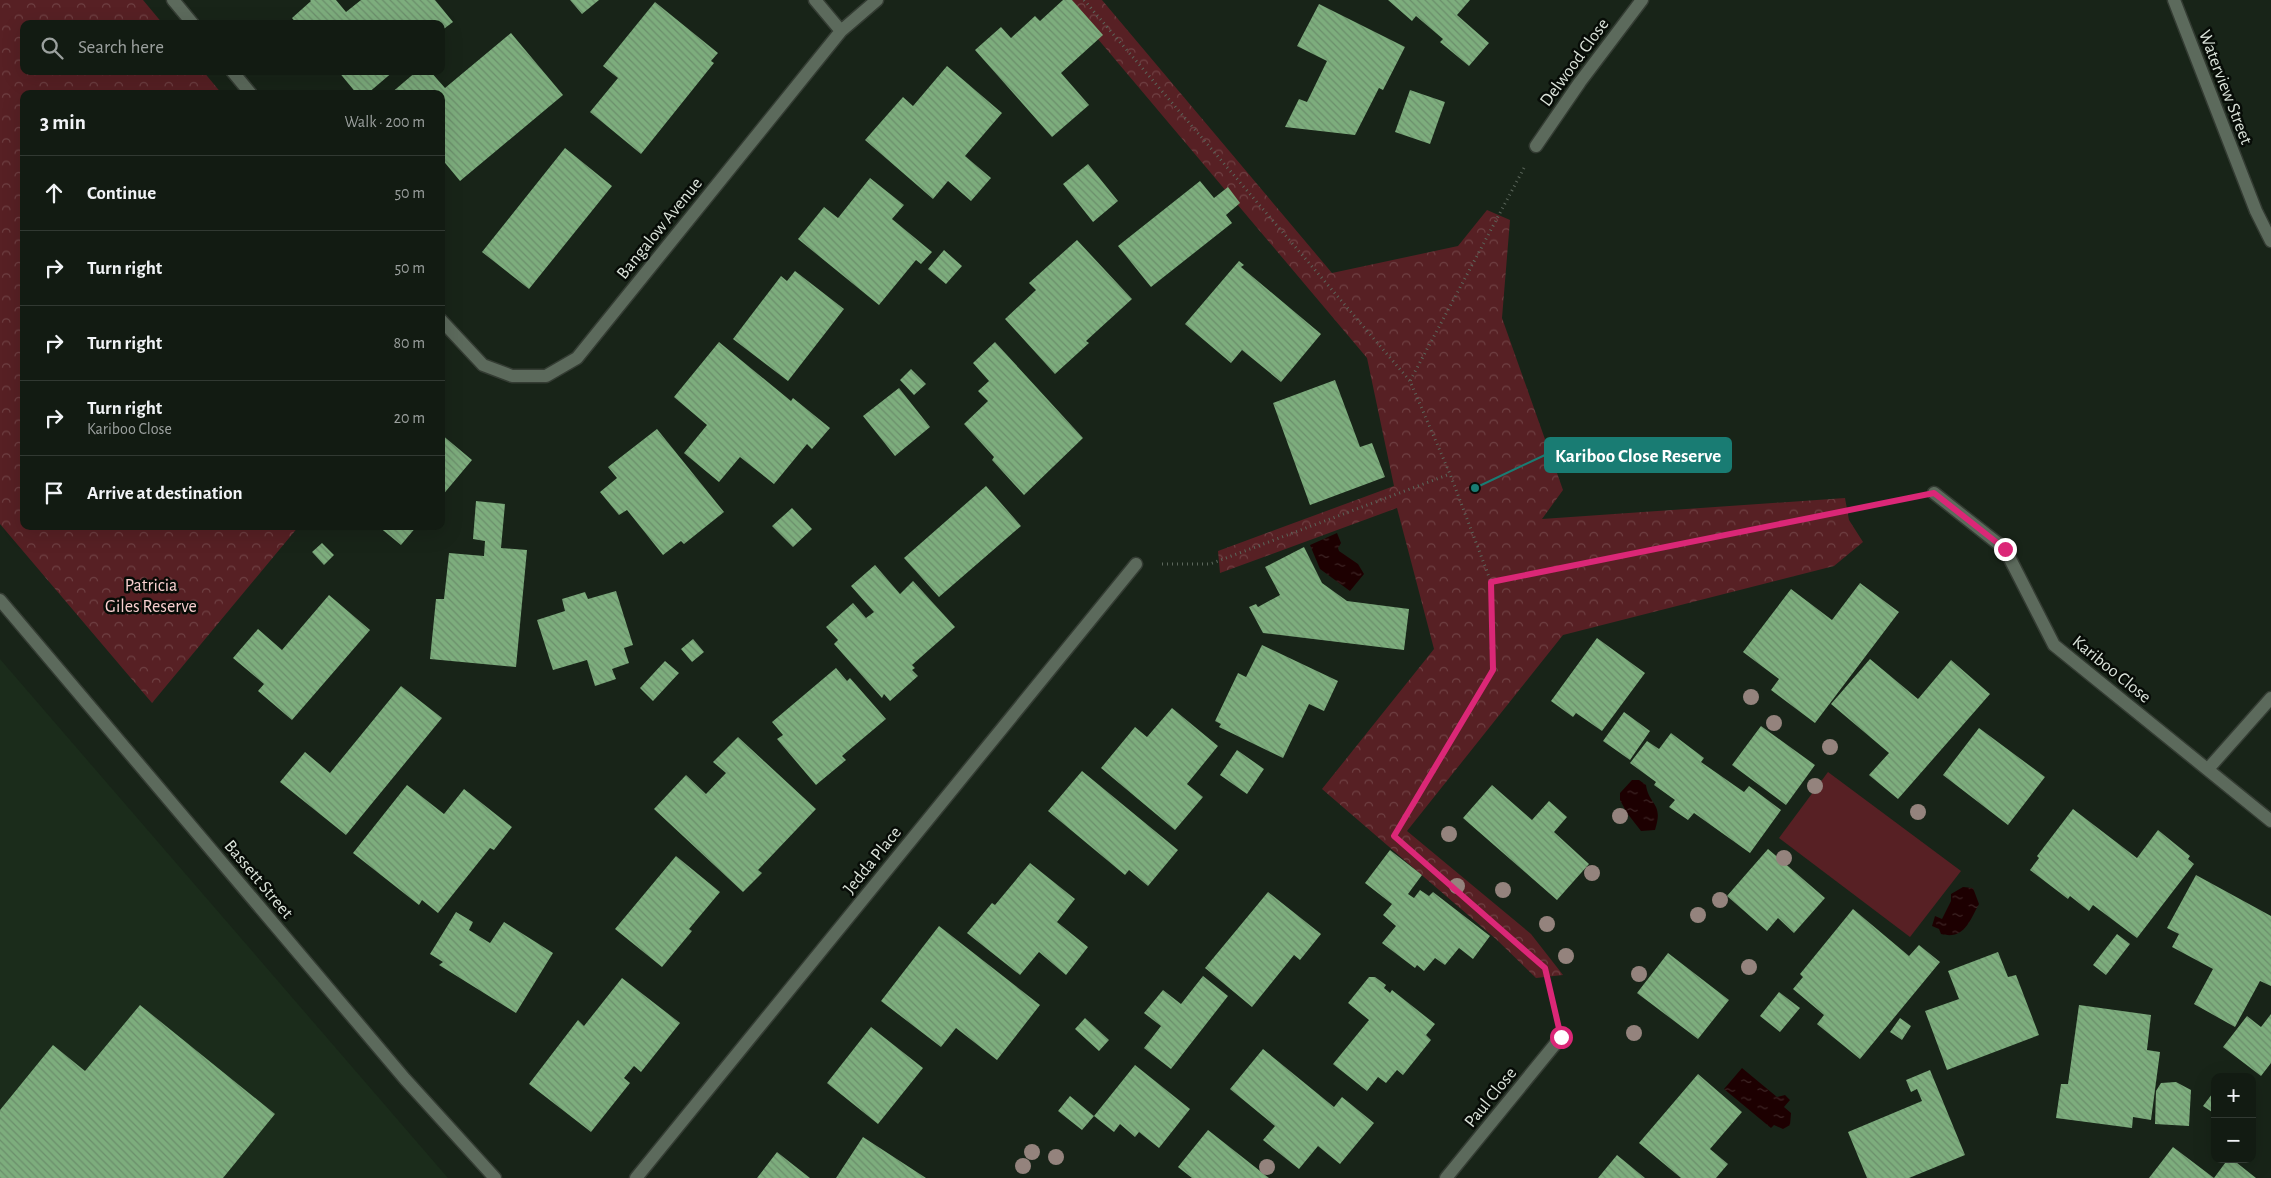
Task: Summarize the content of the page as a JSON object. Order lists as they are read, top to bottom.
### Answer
{
  "streets": {
    "street": [
      "Delwood Close",
      "Waterview Street",
      "Bangalow Avenue",
      "Kariboo Close",
      "Jedda Place",
      "Bassett Street",
      "Paul Close"
    ]
  },
  "parks": ["Patricia Giles Reserve"],
  "places": ["Kariboo Close Reserve"],
  "page": {
    "search": "Search here",
    "heading": ["3 min", "Walk · 200 m"],
    "list": [
      ["Continue", "50 m"],
      ["Turn right", "50 m"],
      ["Turn right", "80 m"],
      ["Turn right", "Kariboo Close", "20 m"],
      "Arrive at destination"
    ],
    "map_buttons": ["+", "−"]
  }
}
